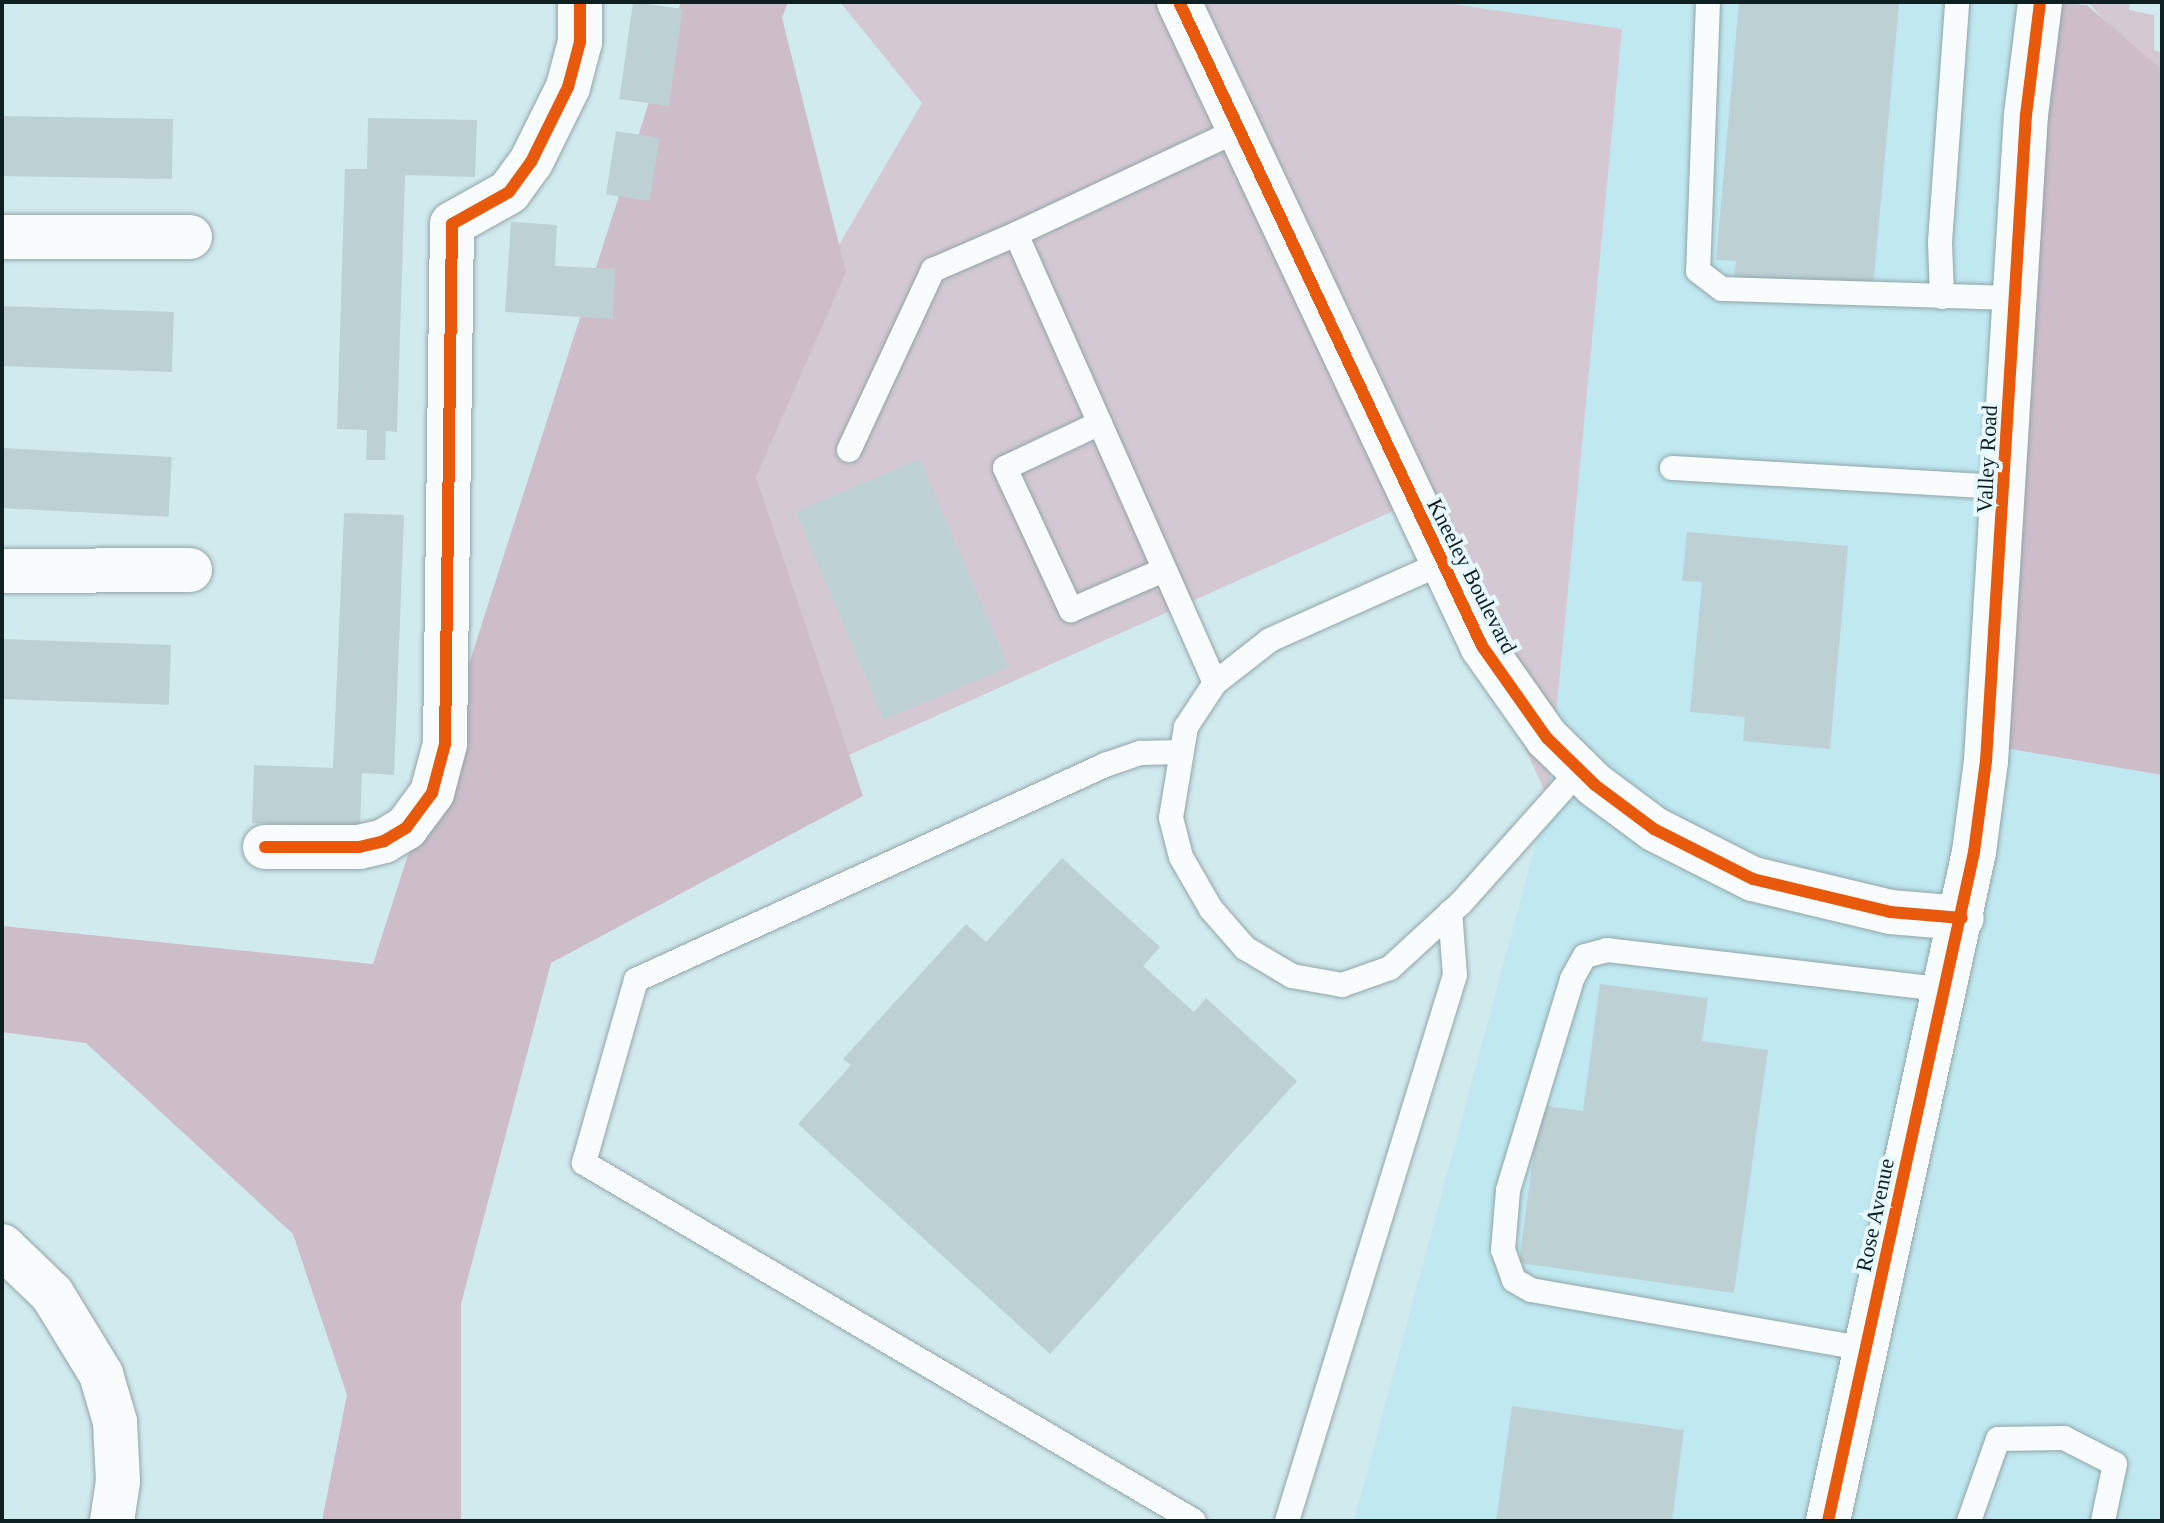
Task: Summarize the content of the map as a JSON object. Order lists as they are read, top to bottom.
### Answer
{
  "streets": {
    "street": ["Valley Road", "Kneeley Boulevard", "Rose Avenue"]
  },
  "crossings": [
    ["Valley Road", "Kneeley Boulevard"],
    ["Valley Road", "Rose Avenue"],
    ["Kneeley Boulevard", "Rose Avenue"]
  ]
}
